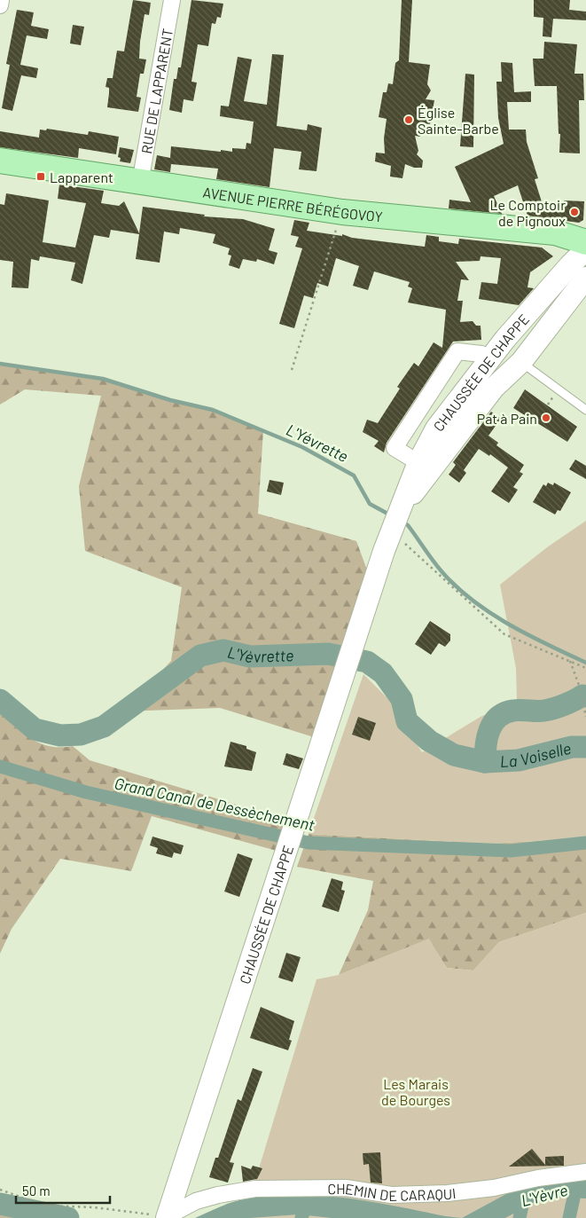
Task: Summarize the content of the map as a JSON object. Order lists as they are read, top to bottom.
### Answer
{
  "streets": {
    "main road": ["AVENUE PIERRE BÉRÉGOVOY", "CHAUSSÉE DE CHAPPE"],
    "street": ["RUE DE LAPPARENT", "CHEMIN DE CARAQUI"]
  },
  "crossings": [
    ["RUE DE LAPPARENT", "AVENUE PIERRE BÉRÉGOVOY"],
    ["CHAUSSÉE DE CHAPPE", "CHEMIN DE CARAQUI"]
  ],
  "water": [
    "L'Yévrette",
    "L'Yèvrette",
    "La Voiselle",
    "Grand Canal de Dessèchement",
    "L'Yèvre"
  ],
  "parks": ["Les Marais de Bourges"],
  "places": {
    "other": ["Église Sainte-Barbe", "Le Comptoir de Pignoux", "Pat à Pain"],
    "transit": ["Lapparent"]
  },
  "scale_bar": "50 m"
}
